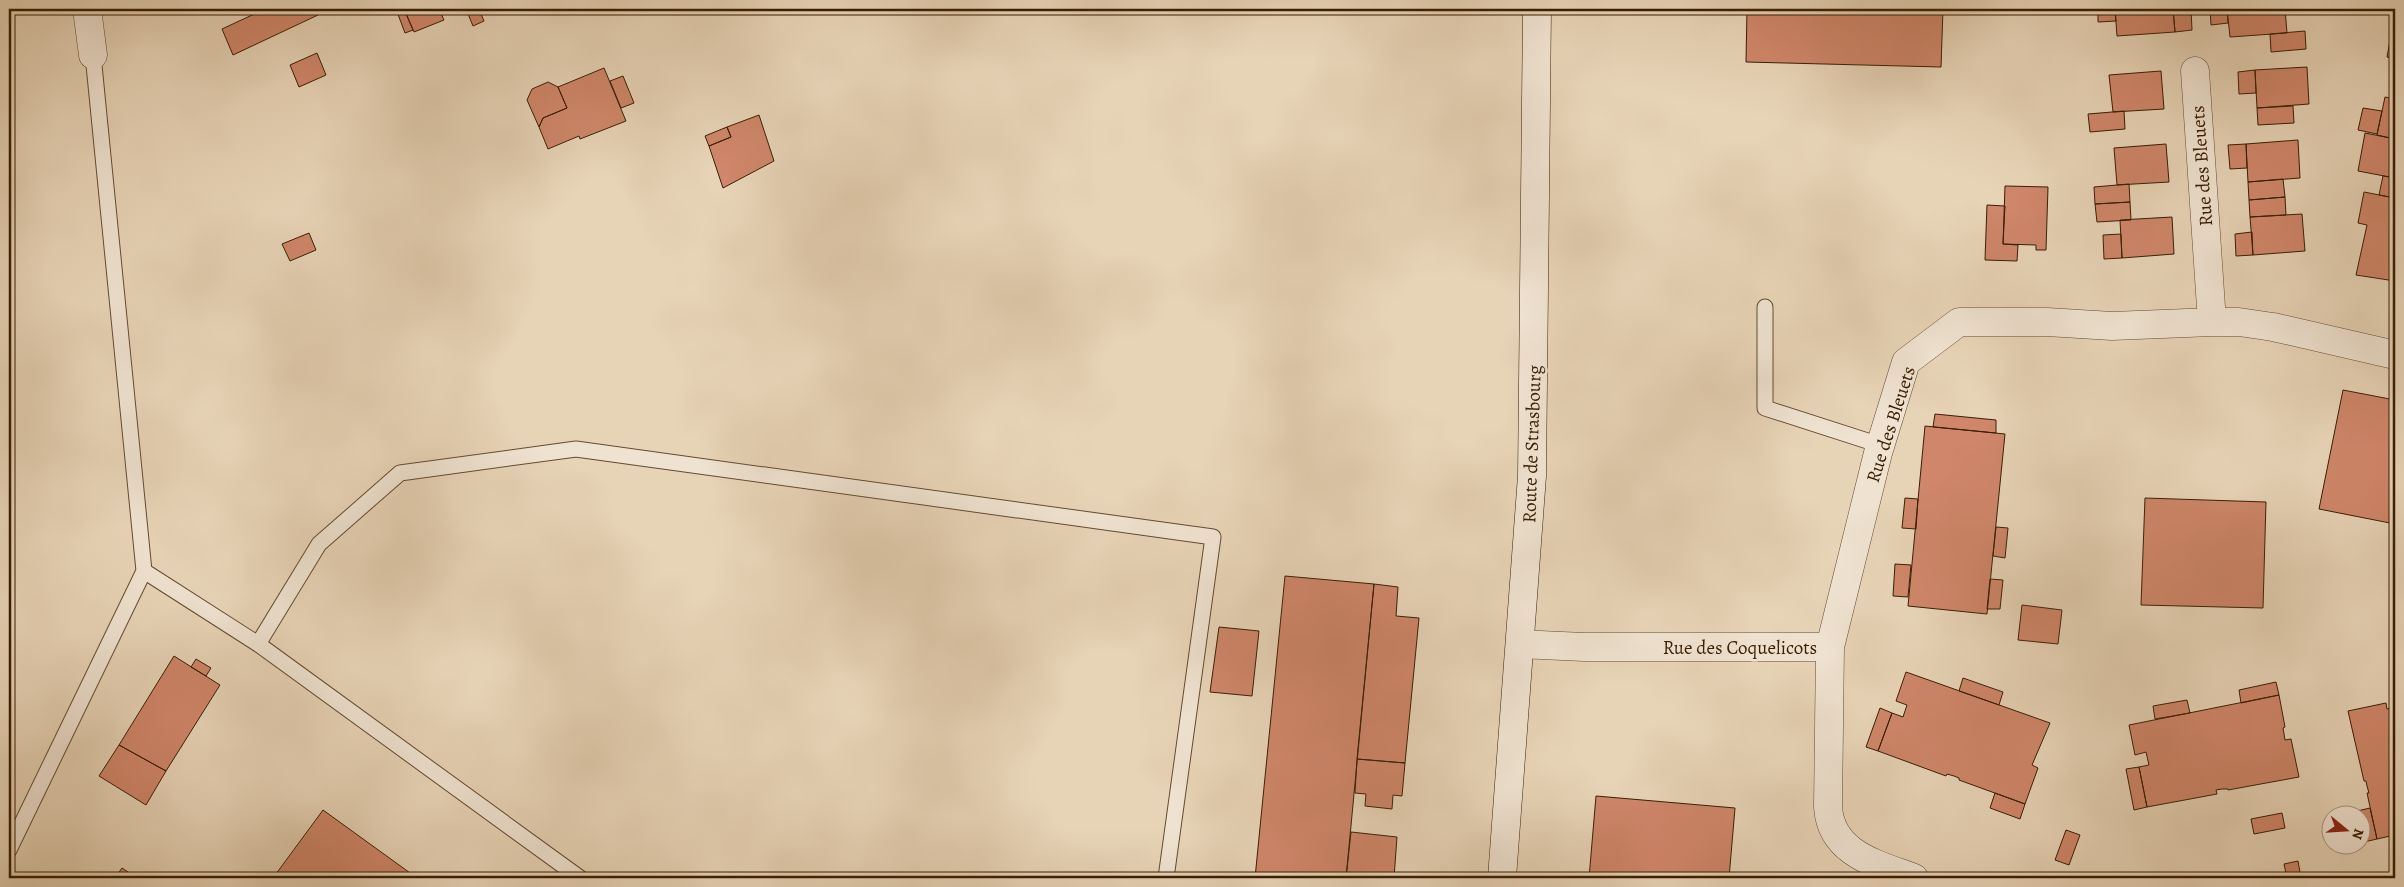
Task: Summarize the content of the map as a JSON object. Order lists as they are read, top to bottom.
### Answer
{
  "streets": {
    "street": ["Rue des Bleuets", "Route de Strasbourg", "Rue des Coquelicots"]
  },
  "crossings": [
    ["Rue des Bleuets", "Rue des Coquelicots"],
    ["Route de Strasbourg", "Rue des Coquelicots"]
  ],
  "north": "right"
}
